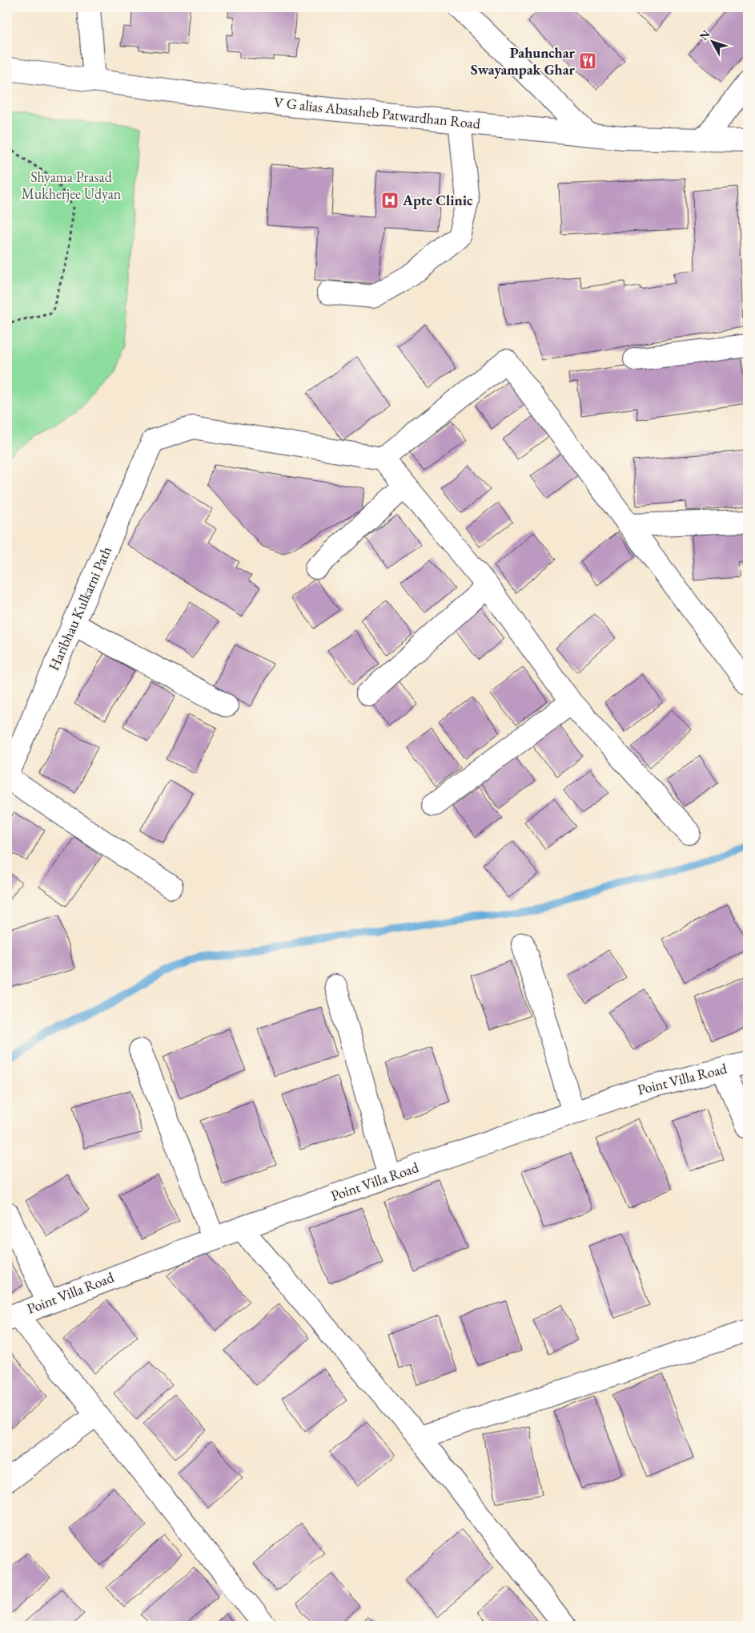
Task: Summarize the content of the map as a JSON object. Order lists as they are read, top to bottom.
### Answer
{
  "streets": {
    "street": ["V G alias Abasaheb Patwardhan Road", "Haribhau Kulkarni Path", "Point Villa Road"]
  },
  "parks": ["Shyama Prasad Mukherjee Udyan"],
  "places": {
    "restaurant": ["Pahunchar Swayampak Ghar"],
    "hospital": ["Apte Clinic"]
  },
  "north": "top left"
}
